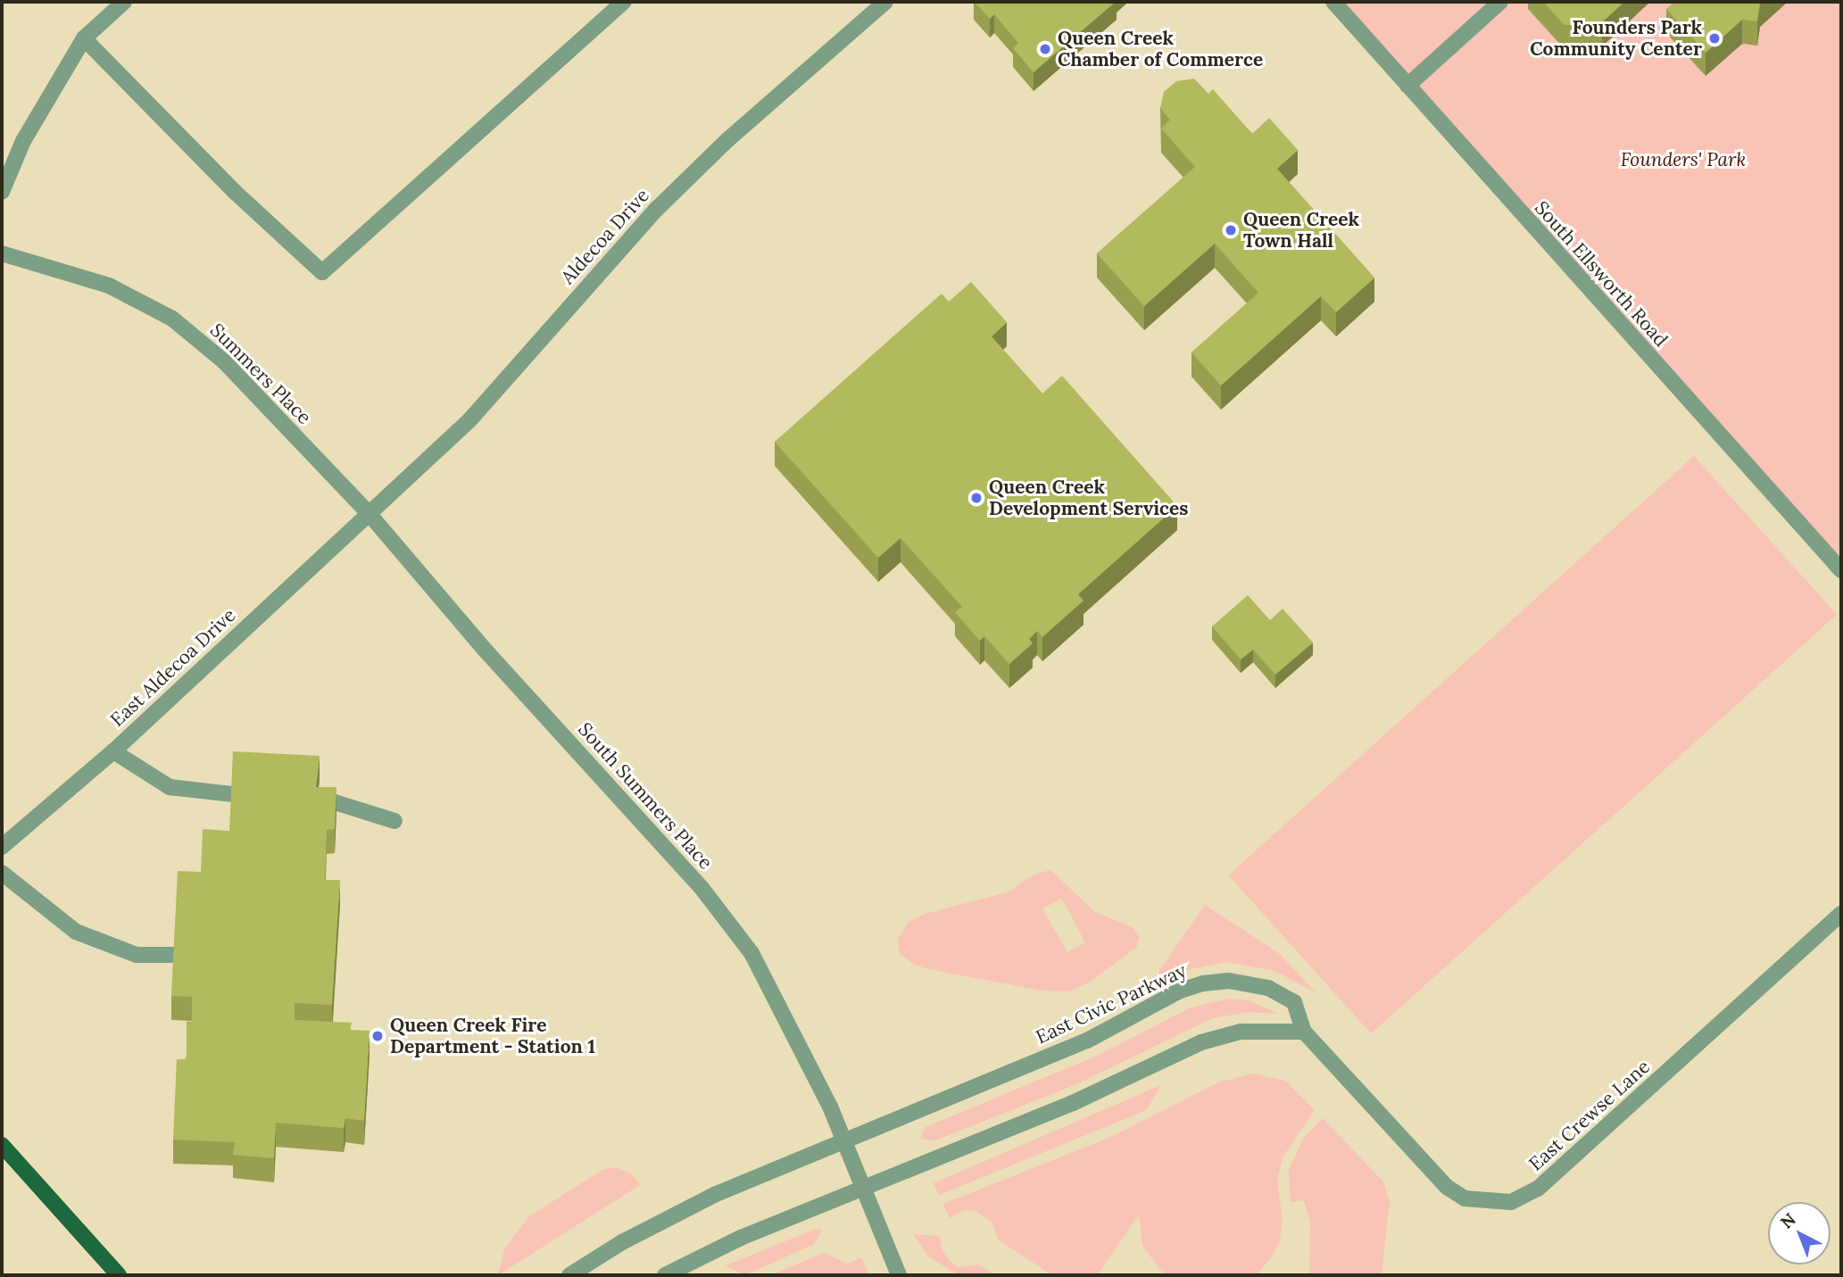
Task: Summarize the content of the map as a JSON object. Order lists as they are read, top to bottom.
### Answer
{
  "streets": {
    "street": [
      "Aldecoa Drive",
      "South Ellsworth Road",
      "Summers Place",
      "East Aldecoa Drive",
      "South Summers Place",
      "East Civic Parkway",
      "East Crewse Lane"
    ]
  },
  "crossings": [
    ["Aldecoa Drive", "Summers Place"],
    ["Aldecoa Drive", "East Aldecoa Drive"],
    ["Aldecoa Drive", "South Summers Place"],
    ["Summers Place", "East Aldecoa Drive"],
    ["Summers Place", "South Summers Place"],
    ["East Aldecoa Drive", "South Summers Place"],
    ["South Summers Place", "East Civic Parkway"],
    ["East Civic Parkway", "East Crewse Lane"]
  ],
  "parks": ["Founders' Park"],
  "places": [
    "Founders Park Community Center",
    "Queen Creek Chamber of Commerce",
    "Queen Creek Town Hall",
    "Queen Creek Development Services",
    "Queen Creek Fire Department - Station 1"
  ],
  "north": "top left"
}
